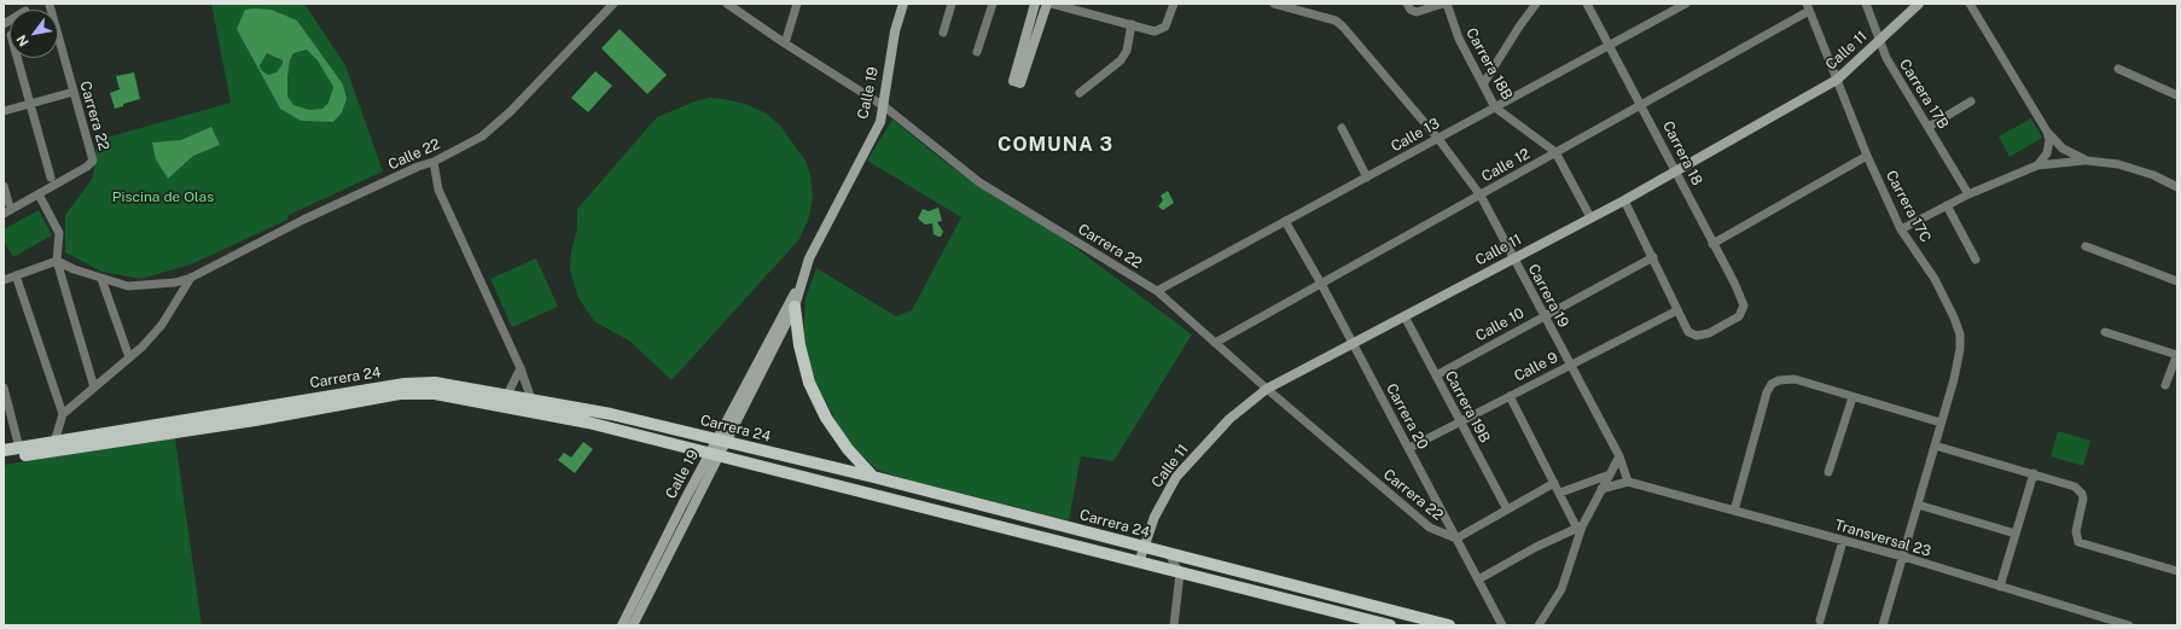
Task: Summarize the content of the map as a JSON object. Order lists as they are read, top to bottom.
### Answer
{
  "streets": {
    "main road": ["Carrera 24"],
    "street": [
      "Calle 11",
      "Carrera 18B",
      "Calle 19",
      "Carrera 17B",
      "Carrera 22",
      "Calle 13",
      "Carrera 18",
      "Calle 22",
      "Calle 12",
      "Carrera 17C",
      "Carrera 19",
      "Calle 10",
      "Calle 9",
      "Carrera 19B",
      "Carrera 20",
      "Transversal 23"
    ]
  },
  "crossings": [
    ["Calle 11", "Carrera 18B"],
    ["Calle 11", "Carrera 17B"],
    ["Calle 11", "Carrera 22"],
    ["Calle 11", "Carrera 18"],
    ["Calle 11", "Carrera 17C"],
    ["Calle 11", "Carrera 19"],
    ["Calle 11", "Carrera 24"],
    ["Calle 11", "Carrera 19B"],
    ["Calle 11", "Carrera 20"],
    ["Carrera 18B", "Calle 13"],
    ["Carrera 18B", "Calle 12"],
    ["Calle 19", "Carrera 22"],
    ["Calle 19", "Carrera 24"],
    ["Carrera 22", "Calle 13"],
    ["Carrera 22", "Calle 12"],
    ["Carrera 22", "Carrera 20"],
    ["Calle 13", "Carrera 18"],
    ["Calle 13", "Carrera 19"],
    ["Calle 13", "Carrera 20"],
    ["Carrera 18", "Calle 12"],
    ["Carrera 18", "Calle 9"],
    ["Calle 12", "Carrera 17C"],
    ["Calle 12", "Carrera 19"],
    ["Calle 12", "Carrera 20"],
    ["Carrera 17C", "Transversal 23"],
    ["Carrera 19", "Calle 10"],
    ["Carrera 19", "Calle 9"],
    ["Calle 10", "Carrera 19B"],
    ["Calle 9", "Carrera 19B"],
    ["Calle 9", "Carrera 20"]
  ],
  "districts": ["COMUNA 3"],
  "parks": ["Piscina de Olas"],
  "north": "bottom left"
}
